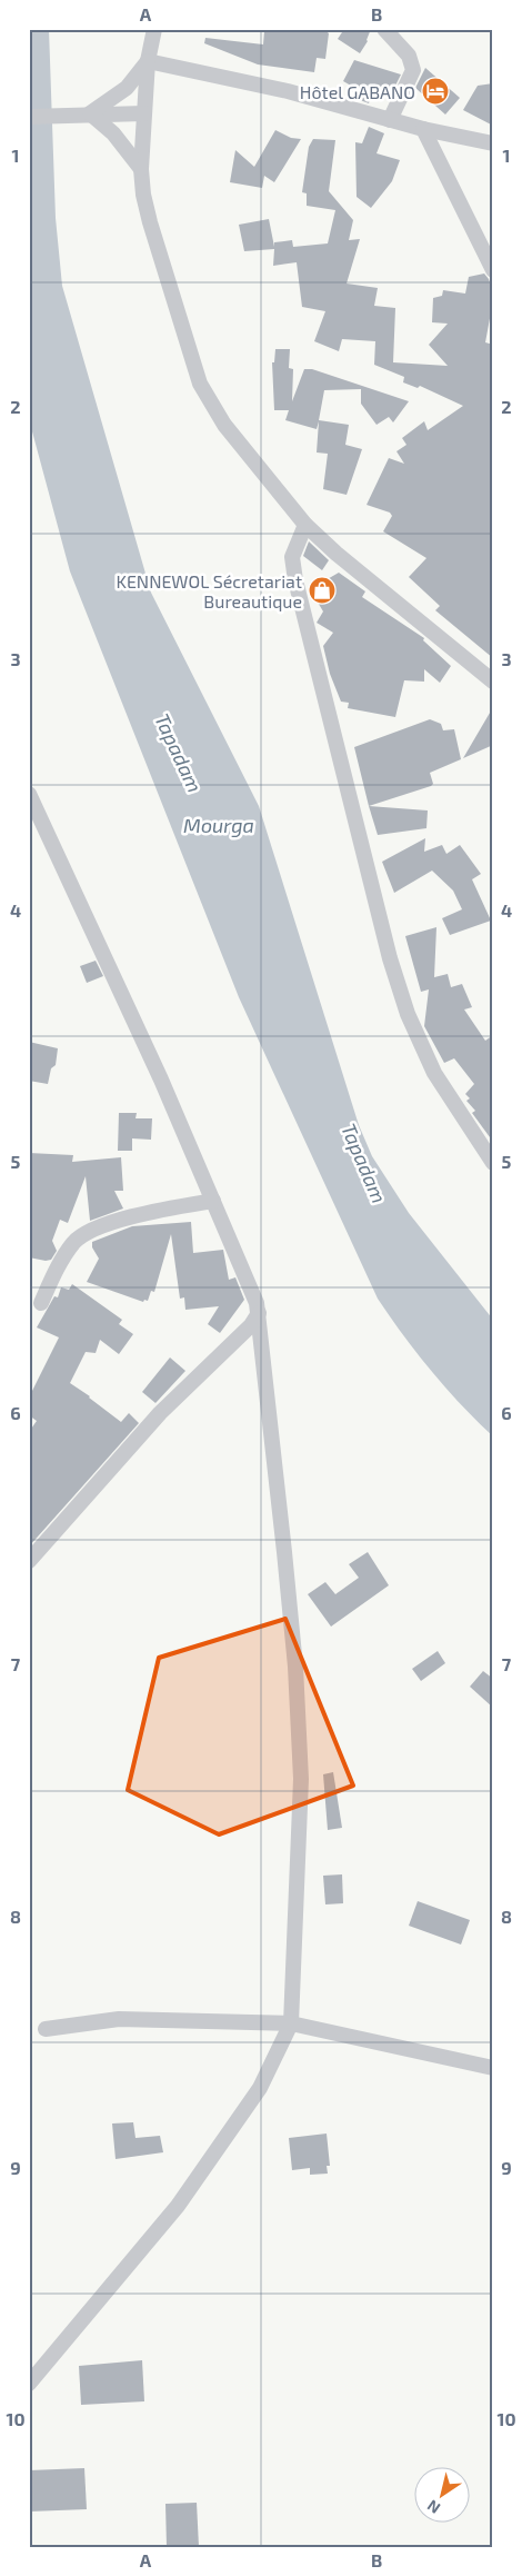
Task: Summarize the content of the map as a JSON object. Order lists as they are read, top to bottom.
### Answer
{
  "water": ["Tapadam", "Mourga"],
  "places": {
    "hotel": ["Hôtel GABANO"],
    "shop": ["KENNEWOL Sécretariat Bureautique"]
  },
  "north": "bottom left",
  "grid": {
    "columns": ["A", "B"],
    "rows": [
      "1",
      "2",
      "3",
      "4",
      "5",
      "6",
      "7",
      "8",
      "9",
      "10"
    ]
  }
}
